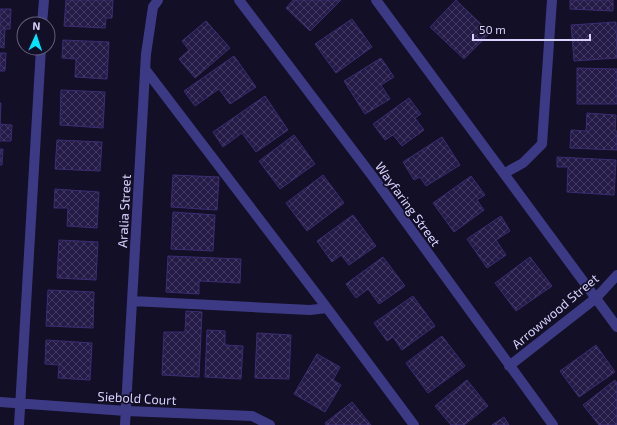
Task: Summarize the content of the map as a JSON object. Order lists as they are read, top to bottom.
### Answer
{
  "streets": {
    "street": [
      "Wayfaring Street",
      "Aralia Street",
      "Arrowwood Street",
      "Siebold Court"
    ]
  },
  "crossings": [
    ["Wayfaring Street", "Arrowwood Street"],
    ["Aralia Street", "Siebold Court"]
  ],
  "scale_bar": "50 m",
  "north": "top"
}
